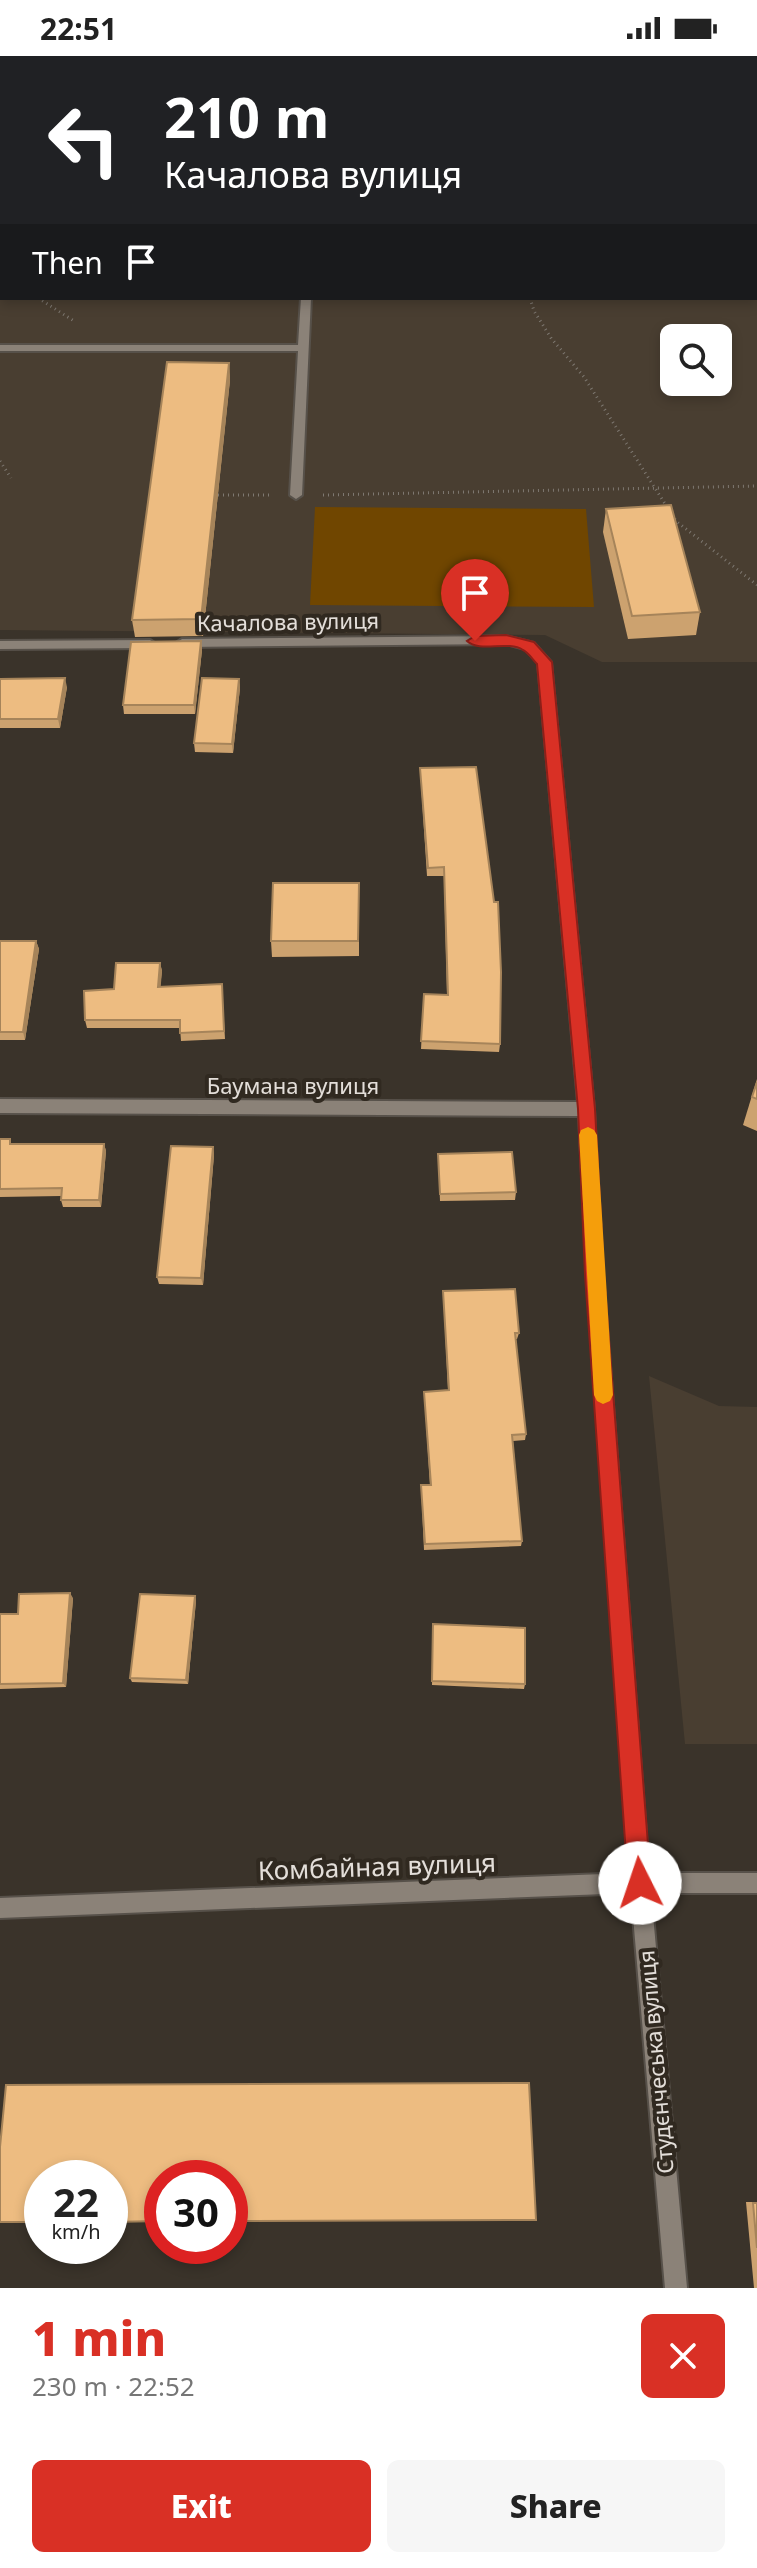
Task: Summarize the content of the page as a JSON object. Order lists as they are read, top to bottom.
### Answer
{
  "streets": {
    "street": [
      "Качалова вулиця",
      "Баумана вулиця",
      "Комбайная вулиця",
      "Студєнчеська вулиця"
    ]
  },
  "crossings": [
    ["Качалова вулиця", "Студєнчеська вулиця"],
    ["Баумана вулиця", "Студєнчеська вулиця"],
    ["Комбайная вулиця", "Студєнчеська вулиця"]
  ],
  "page": {
    "status": "22:51",
    "turn": ["210 m", "Качалова вулиця"],
    "then": "Then",
    "speed": "22 km/h",
    "limit": "30",
    "heading": ["1 min", "230 m · 22:52"],
    "buttons": ["Exit", "Share"]
  }
}
